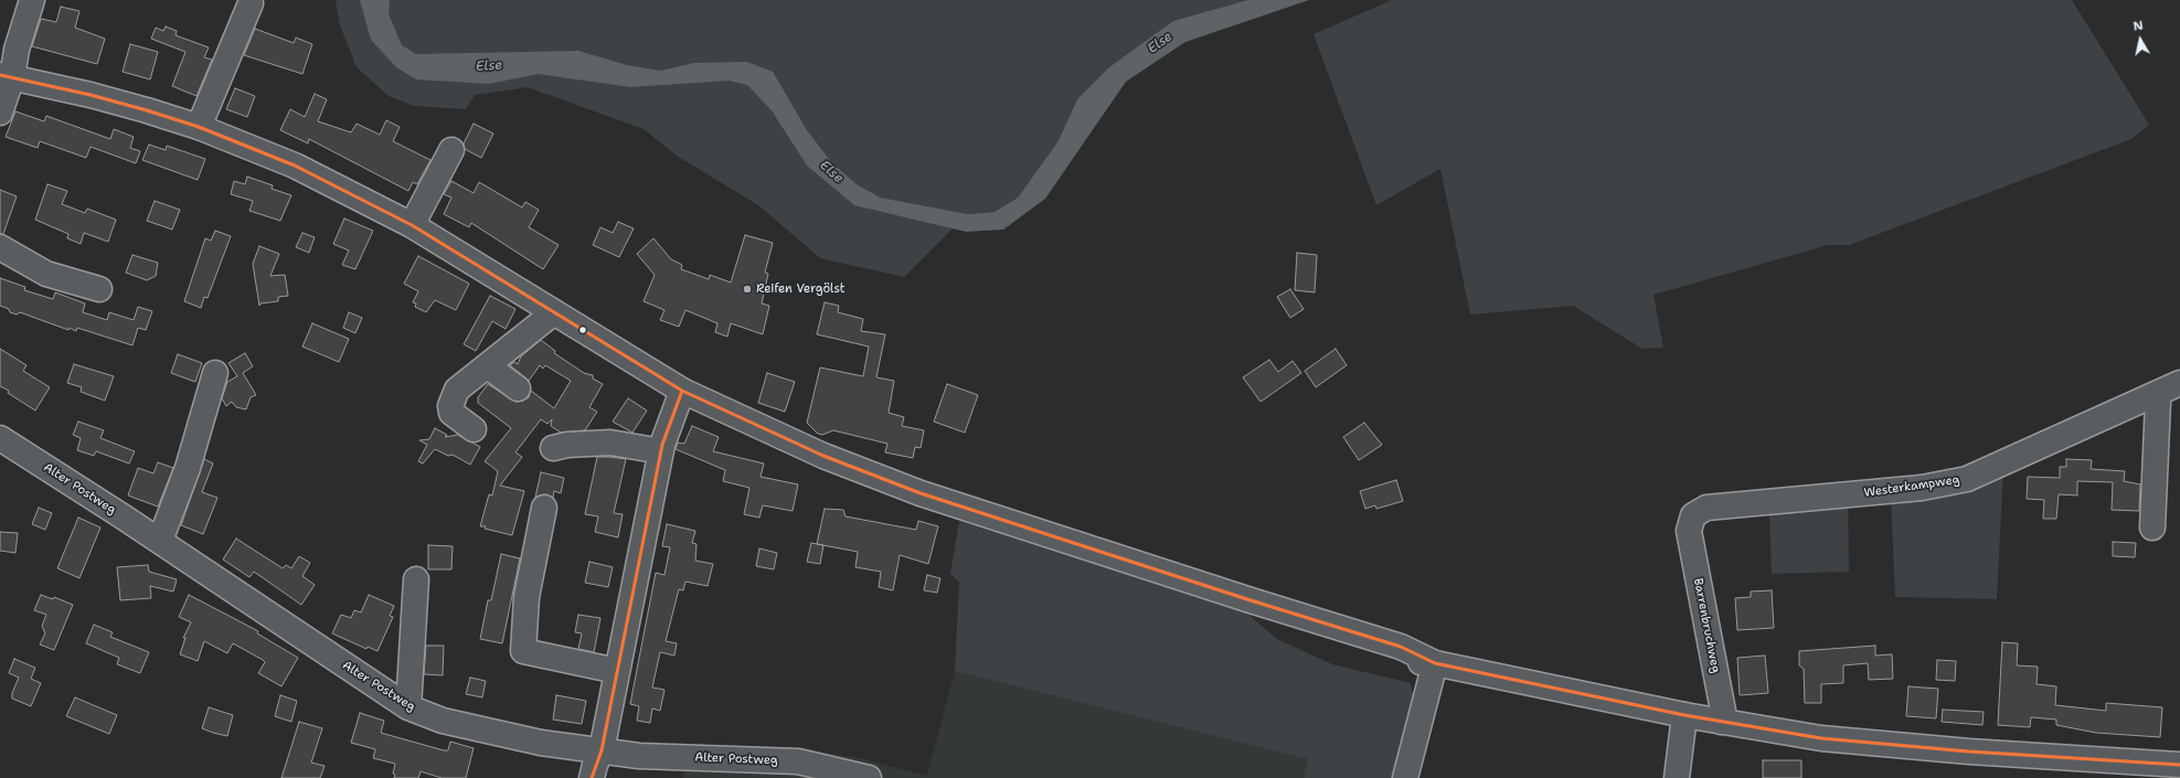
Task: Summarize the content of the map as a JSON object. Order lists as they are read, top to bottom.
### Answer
{
  "streets": {
    "street": ["Westerkampweg", "Alter Postweg", "Barrenbruchweg"]
  },
  "crossings": [
    ["Westerkampweg", "Barrenbruchweg"]
  ],
  "water": ["Else"],
  "places": ["Reifen Vergölst"],
  "north": "top"
}
